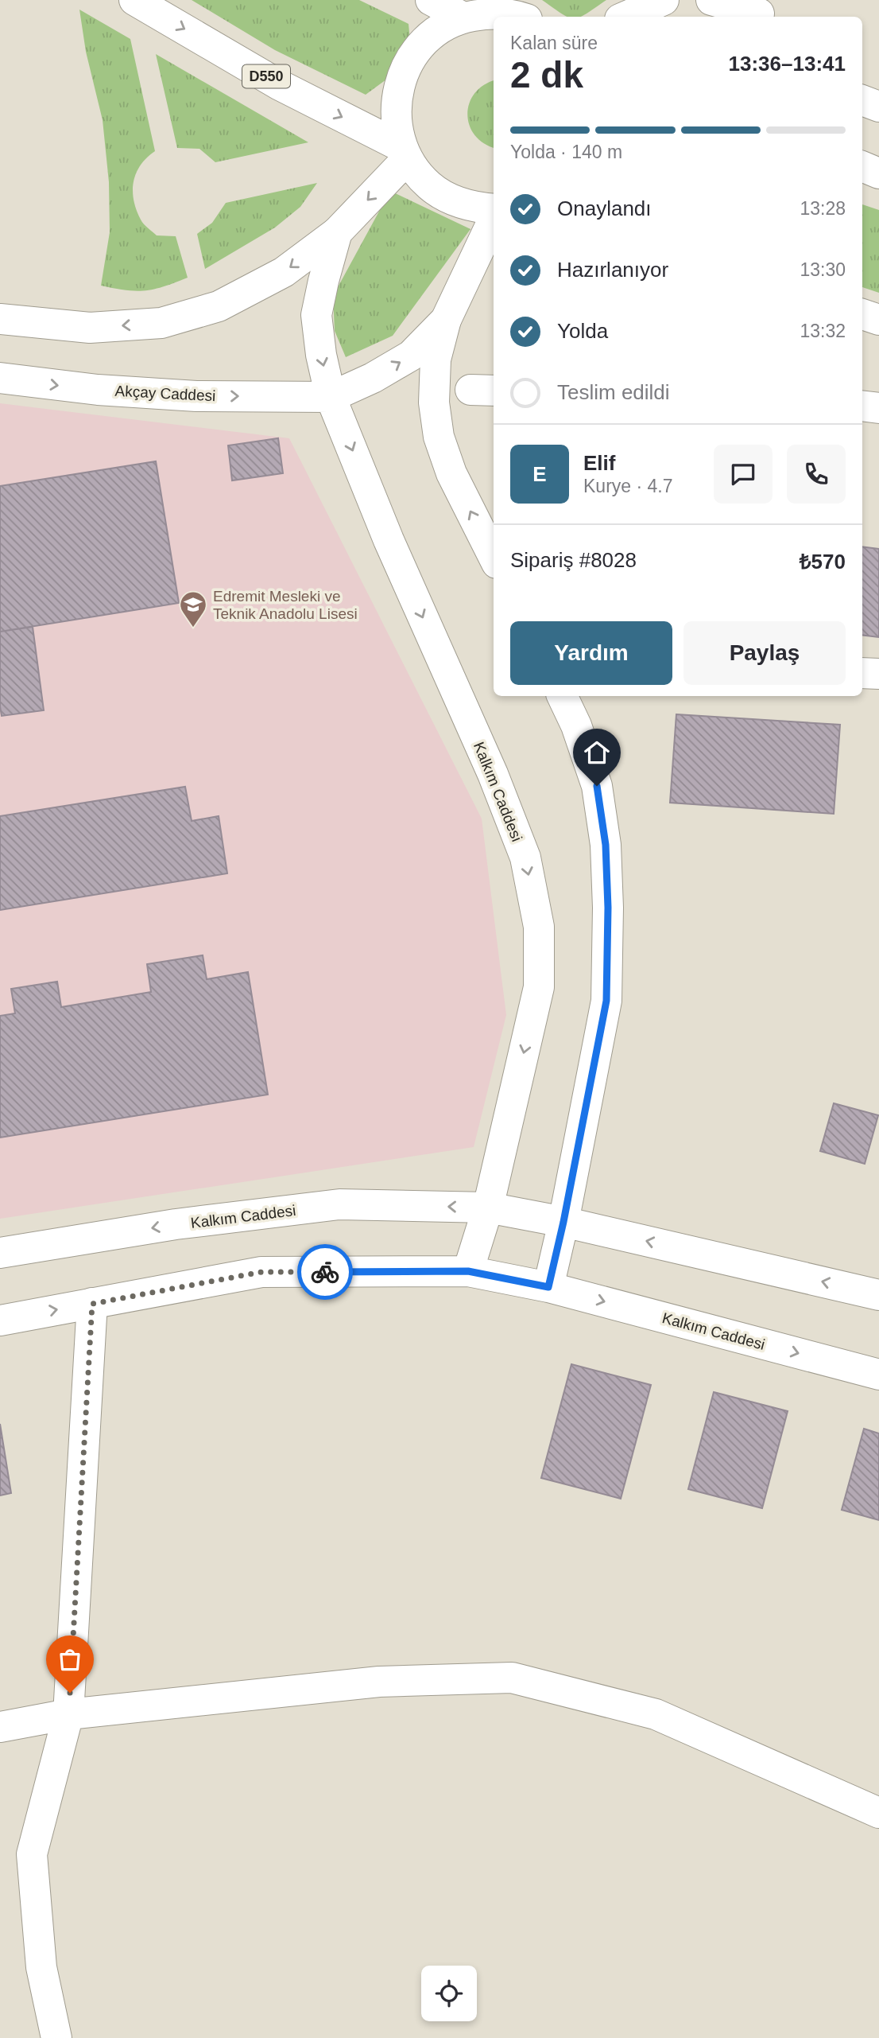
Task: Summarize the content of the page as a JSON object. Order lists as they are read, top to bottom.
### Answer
{
  "streets": {
    "main road": ["D550", "Akçay Caddesi", "Kalkım Caddesi"]
  },
  "crossings": [
    ["Akçay Caddesi", "Kalkım Caddesi"]
  ],
  "places": {
    "school or university": ["Edremit Mesleki ve Teknik Anadolu Lisesi"]
  },
  "page": {
    "heading": ["2 dk", "Kalan süre", "13:36–13:41"],
    "panel": [
      "Elif",
      "Kurye · 4.7",
      "Sipariş #8028",
      "₺570"
    ],
    "bar": "Yolda · 140 m",
    "list": [
      ["Onaylandı", "13:28"],
      ["Hazırlanıyor", "13:30"],
      ["Yolda", "13:32"],
      "Teslim edildi"
    ],
    "round": "E",
    "buttons": ["Yardım", "Paylaş"]
  }
}
